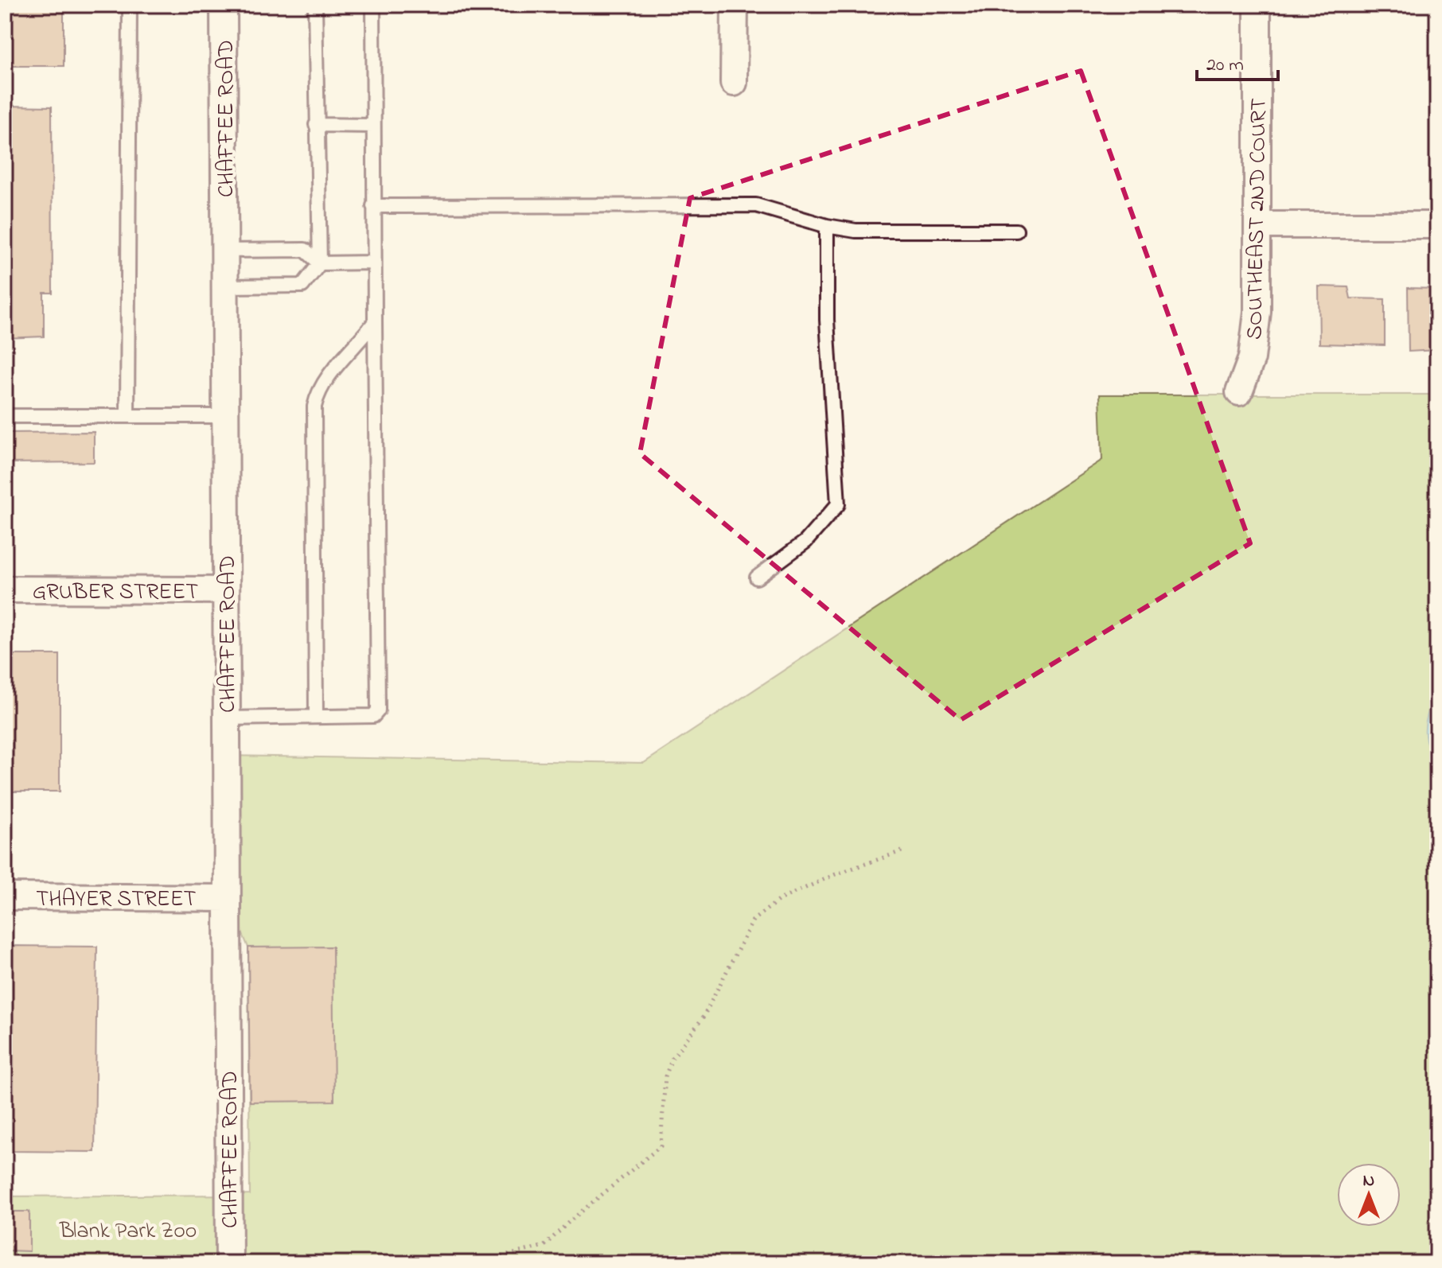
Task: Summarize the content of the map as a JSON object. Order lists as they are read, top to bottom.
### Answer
{
  "streets": {
    "street": [
      "CHAFFEE ROAD",
      "SOUTHEAST 2ND COURT",
      "GRUBER STREET",
      "THAYER STREET"
    ]
  },
  "crossings": [
    ["CHAFFEE ROAD", "GRUBER STREET"],
    ["CHAFFEE ROAD", "THAYER STREET"]
  ],
  "parks": ["Blank Park Zoo"],
  "scale_bar": "20 m",
  "north": "top"
}
